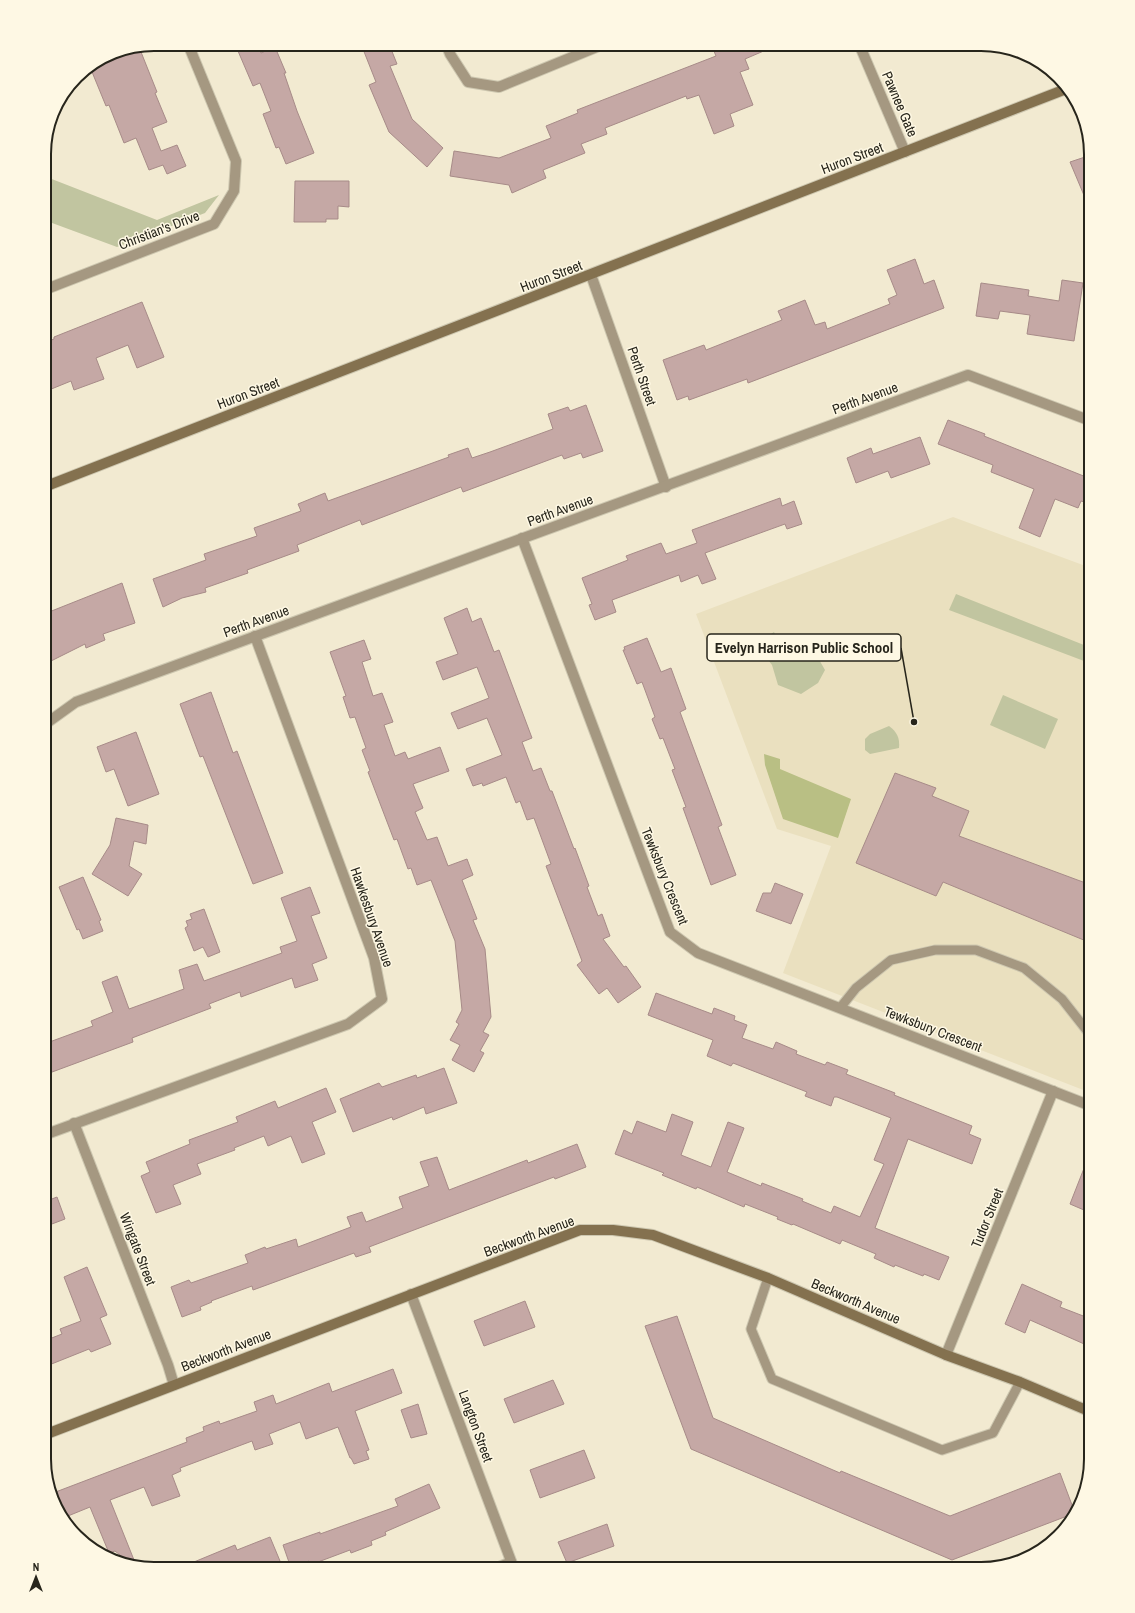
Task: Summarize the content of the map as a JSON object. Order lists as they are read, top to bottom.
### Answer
{
  "streets": {
    "street": [
      "Pawnee Gate",
      "Huron Street",
      "Christian's Drive",
      "Perth Street",
      "Perth Avenue",
      "Tewksbury Crescent",
      "Hawkesbury Avenue",
      "Tudor Street",
      "Beckworth Avenue",
      "Wingate Street",
      "Langton Street"
    ]
  },
  "crossings": [
    ["Pawnee Gate", "Huron Street"],
    ["Huron Street", "Perth Street"],
    ["Perth Street", "Perth Avenue"],
    ["Perth Avenue", "Tewksbury Crescent"],
    ["Perth Avenue", "Hawkesbury Avenue"],
    ["Tewksbury Crescent", "Tudor Street"],
    ["Hawkesbury Avenue", "Wingate Street"],
    ["Tudor Street", "Beckworth Avenue"],
    ["Beckworth Avenue", "Wingate Street"],
    ["Beckworth Avenue", "Langton Street"]
  ],
  "places": ["Evelyn Harrison Public School"],
  "north": "top"
}
